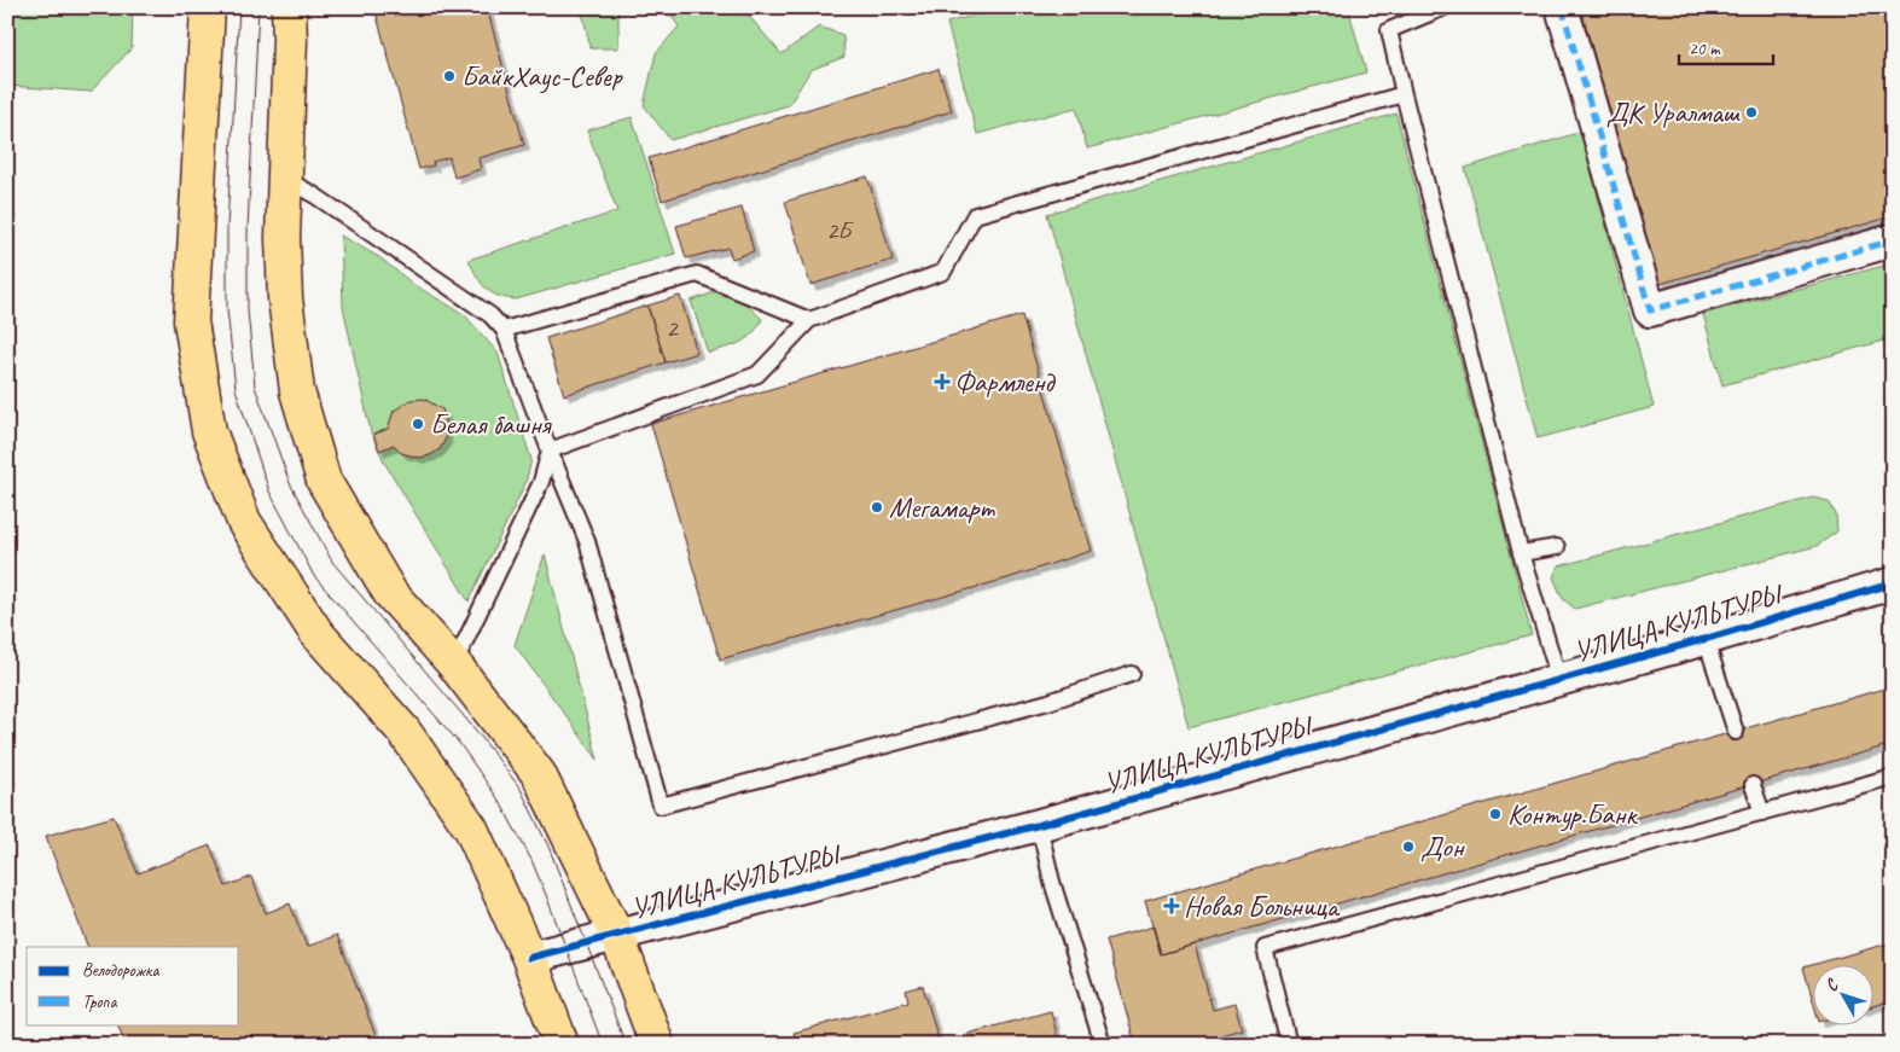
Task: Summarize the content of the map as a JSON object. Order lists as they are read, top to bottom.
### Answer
{
  "streets": {
    "street": ["УЛИЦА КУЛЬТУРЫ"]
  },
  "places": {
    "other": [
      "БайкХаус-Север",
      "ДК Уралмаш",
      "Белая башня",
      "Мегамарт",
      "Контур.Банк",
      "Дон"
    ],
    "health": ["Фармленд", "Новая Больница"]
  },
  "house_numbers": ["2Б", "2"],
  "legend": ["Велодорожка", "Тропа"],
  "scale_bar": "20 m",
  "north": "top left"
}
